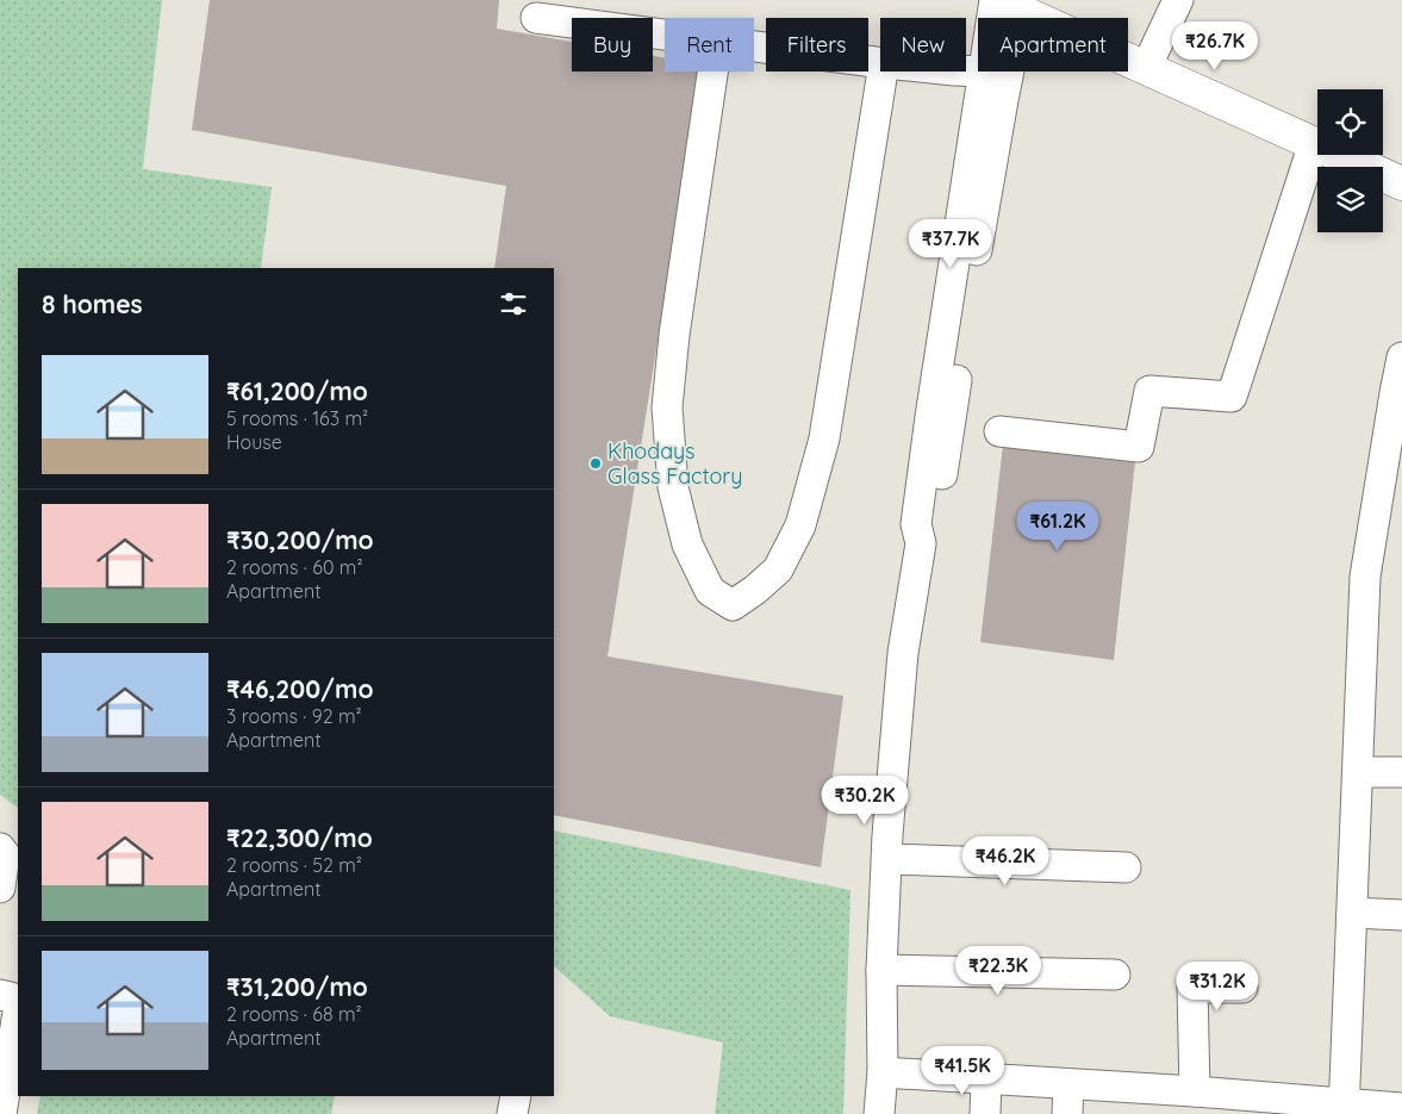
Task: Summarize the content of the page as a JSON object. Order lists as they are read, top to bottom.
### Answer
{
  "places": ["Khodays Glass Factory"],
  "page": {
    "chip": [
      "Buy",
      "Rent",
      "Filters",
      "New",
      "Apartment"
    ],
    "price": [
      "₹26.7K",
      "₹37.7K",
      "₹61.2K",
      "₹30.2K",
      "₹46.2K",
      "₹22.3K",
      "₹31.2K",
      "₹41.5K"
    ],
    "heading": "8 homes",
    "list": [
      {
        "name": "₹61,200/mo",
        "note": "5 rooms · 163 m² · House"
      },
      {
        "name": "₹30,200/mo",
        "note": "2 rooms · 60 m² · Apartment"
      },
      {
        "name": "₹46,200/mo",
        "note": "3 rooms · 92 m² · Apartment"
      },
      {
        "name": "₹22,300/mo",
        "note": "2 rooms · 52 m² · Apartment"
      },
      {
        "name": "₹31,200/mo",
        "note": "2 rooms · 68 m² · Apartment"
      }
    ]
  }
}
